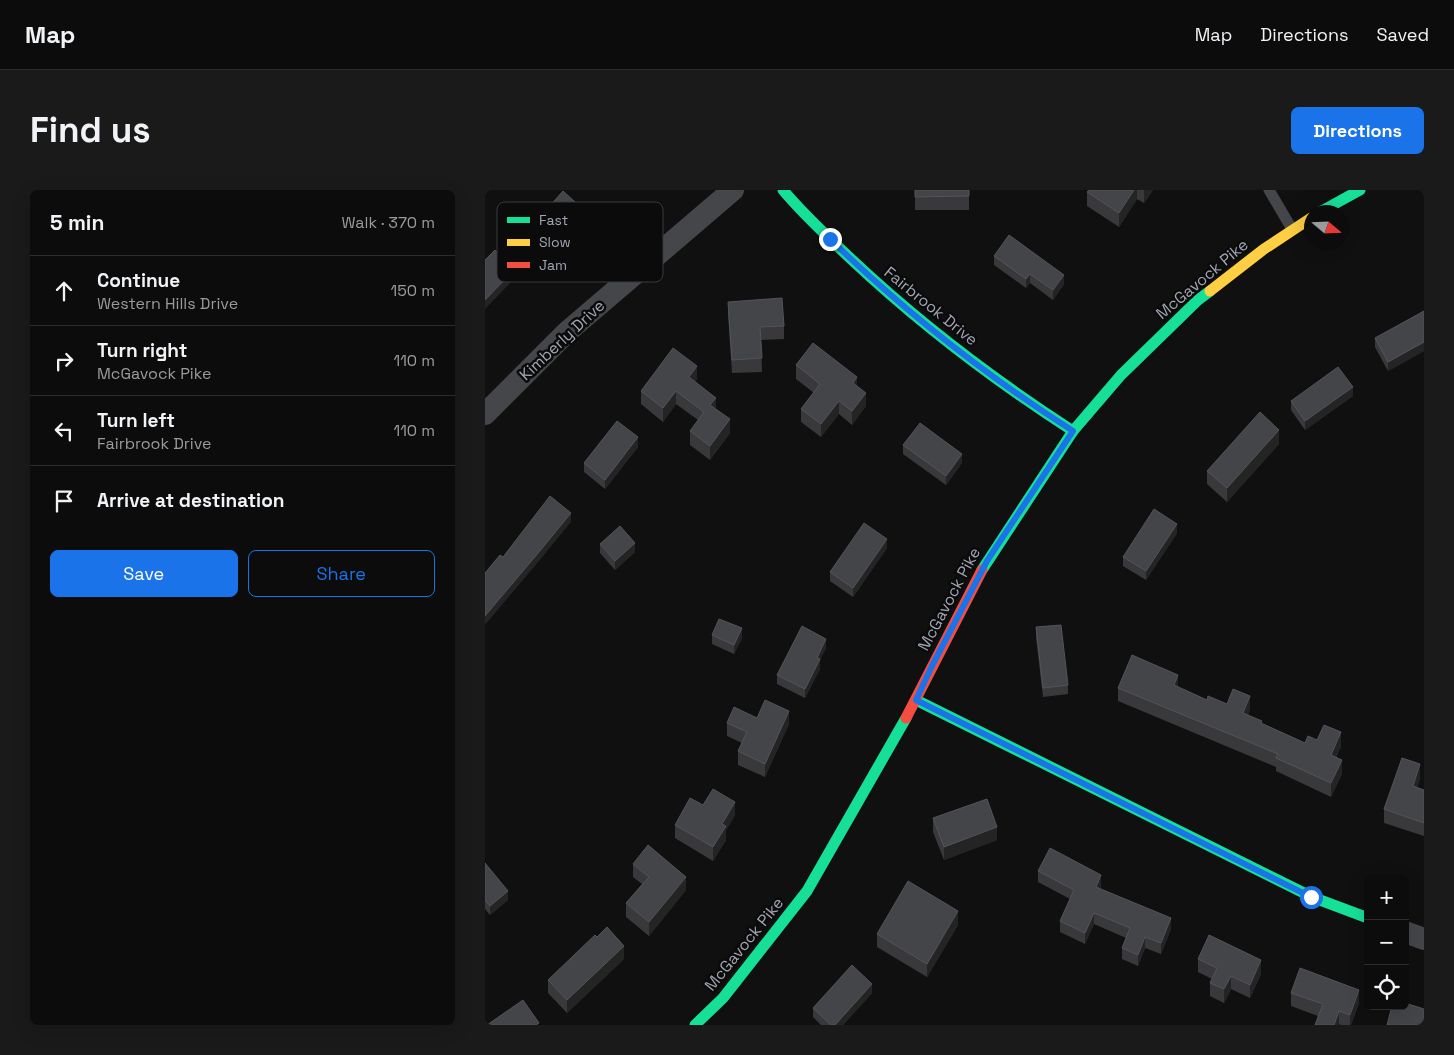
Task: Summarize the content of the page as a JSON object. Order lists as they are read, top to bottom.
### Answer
{
  "streets": {
    "main road": ["McGavock Pike", "Fairbrook Drive"],
    "street": ["Kimberly Drive"]
  },
  "crossings": [
    ["McGavock Pike", "Fairbrook Drive"]
  ],
  "legend": ["Fast", "Slow", "Jam"],
  "north": "right",
  "page": {
    "header": "Map",
    "nav": ["Map", "Directions", "Saved"],
    "buttons": [
      "Directions",
      ["Save", "Share"]
    ],
    "title": "Find us",
    "heading": ["5 min", "Walk · 370 m"],
    "list": [
      ["Continue", "Western Hills Drive", "150 m"],
      ["Turn right", "McGavock Pike", "110 m"],
      ["Turn left", "Fairbrook Drive", "110 m"],
      "Arrive at destination"
    ],
    "map_buttons": ["+", "−"]
  }
}
